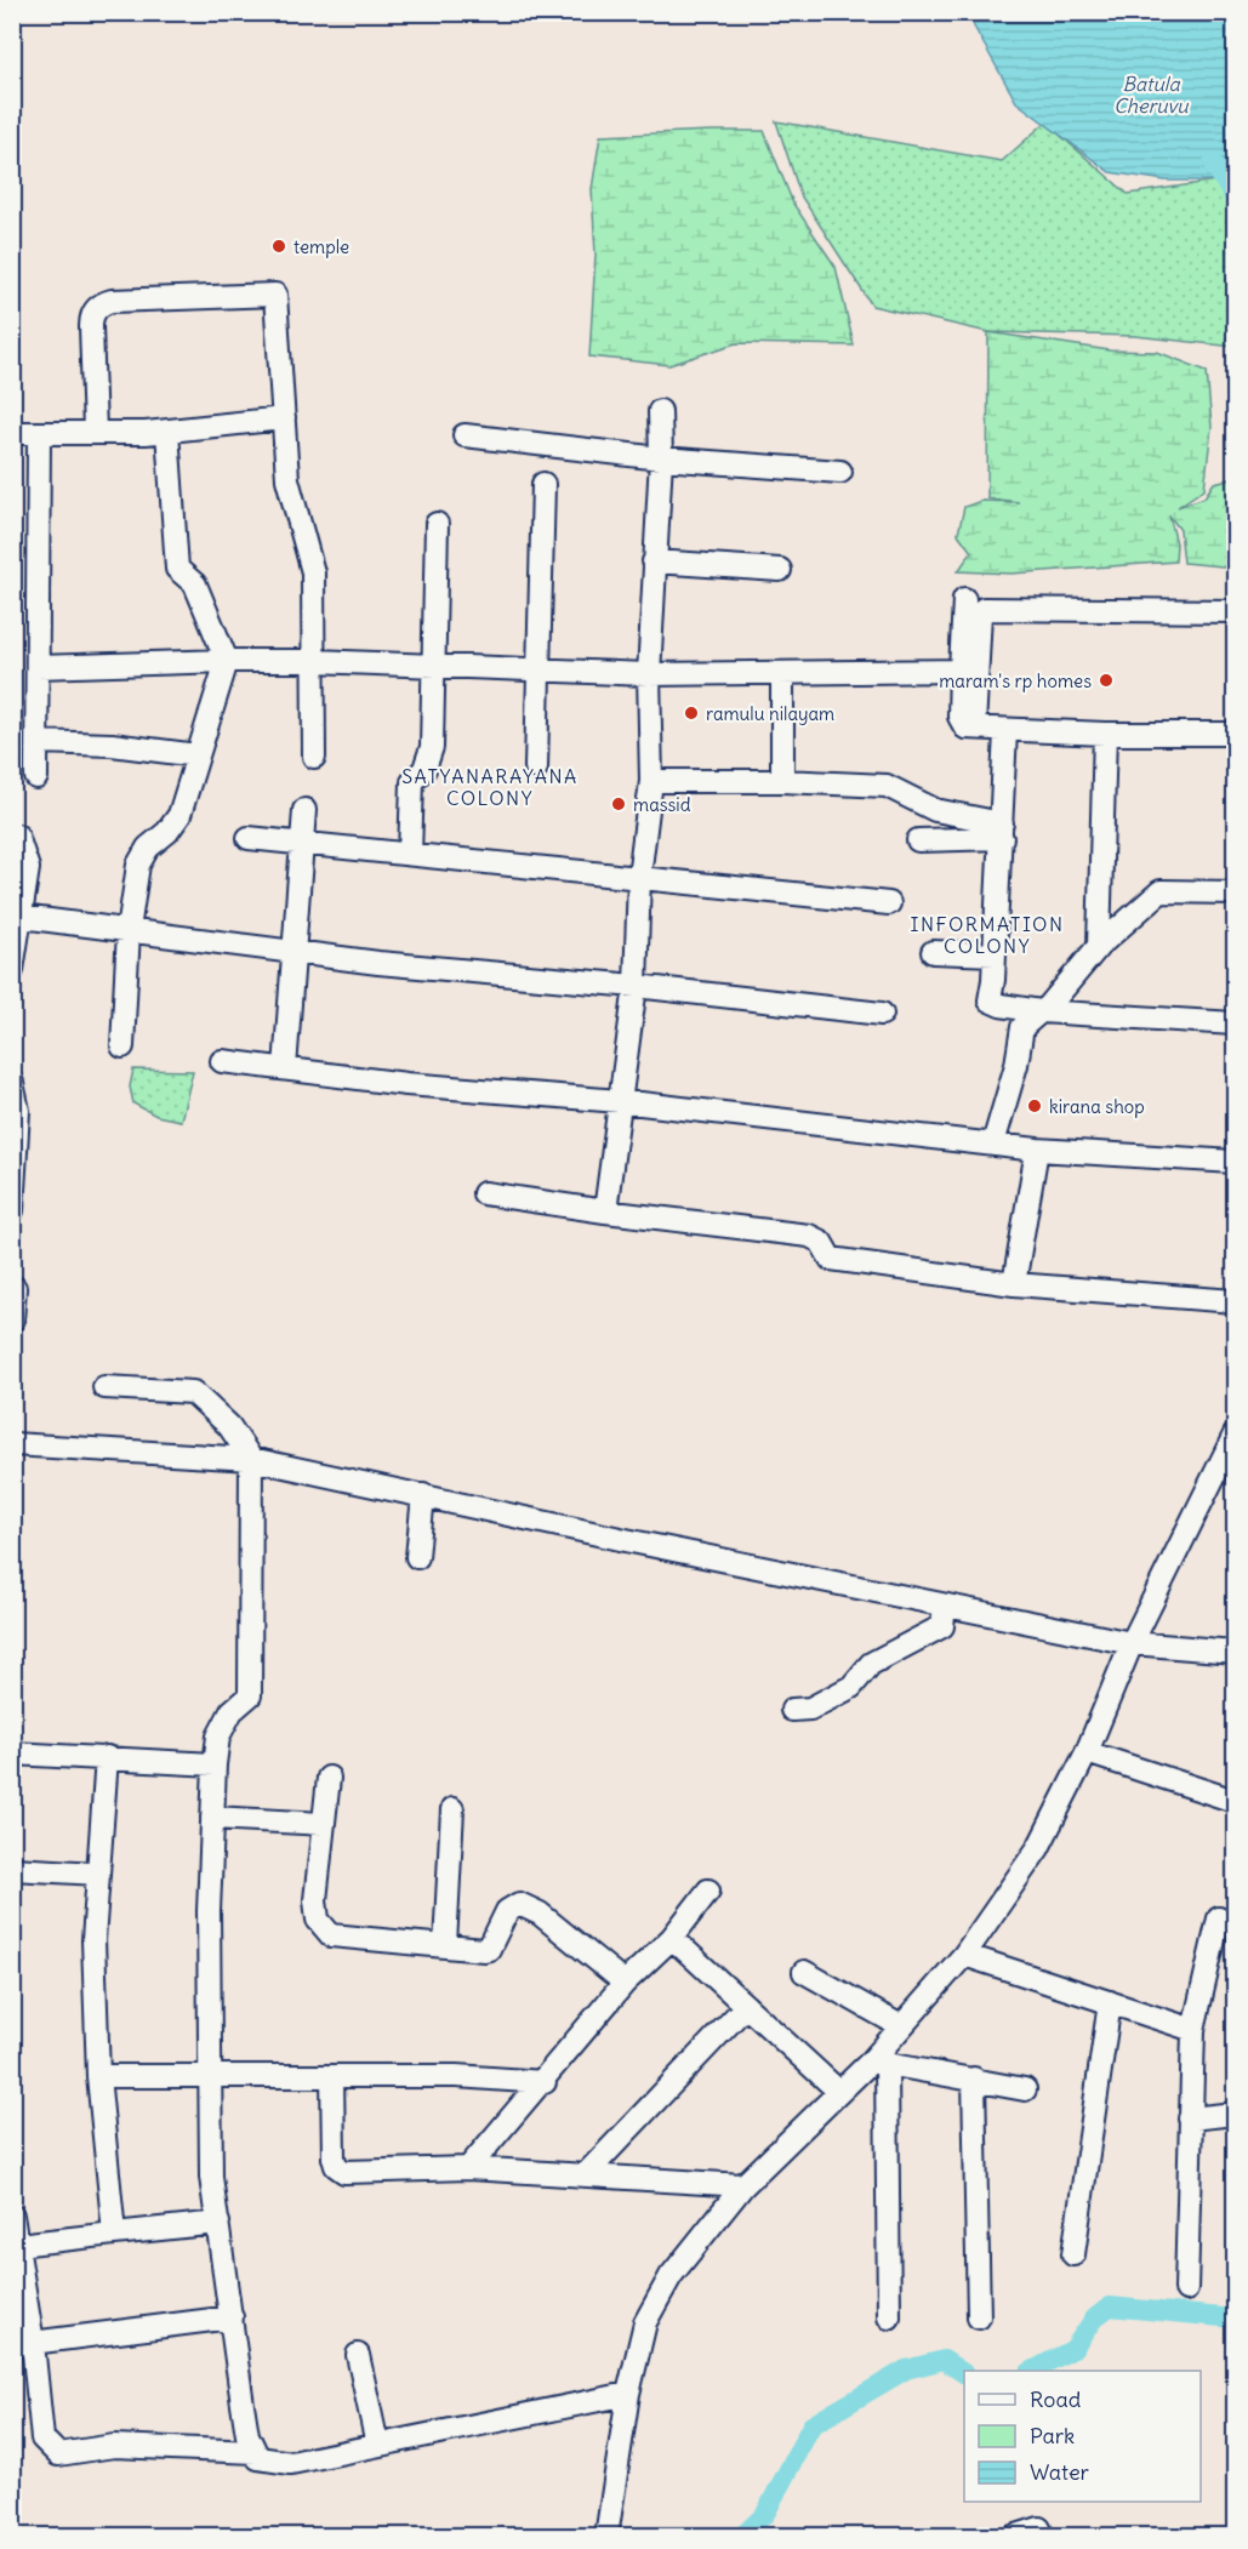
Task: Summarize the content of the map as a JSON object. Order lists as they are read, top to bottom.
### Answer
{
  "districts": ["SATYANARAYANA COLONY", "INFORMATION COLONY"],
  "water": ["Batula Cheruvu"],
  "places": [
    "temple",
    "maram's rp homes",
    "ramulu nilayam",
    "massid",
    "kirana shop"
  ],
  "legend": ["Road", "Park", "Water"]
}
